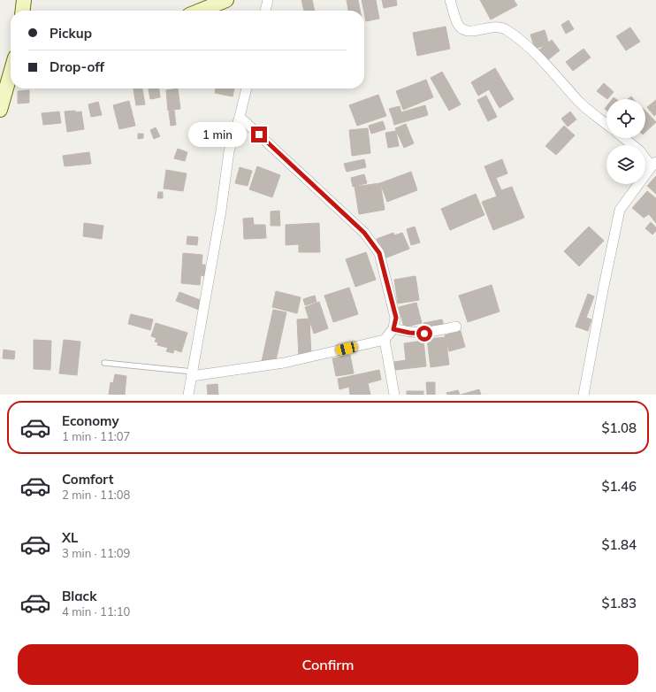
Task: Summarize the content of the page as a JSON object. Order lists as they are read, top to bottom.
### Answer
{
  "page": {
    "banner": ["Pickup", "Drop-off"],
    "bubble": "1 min",
    "list": [
      {
        "name": "Economy",
        "note": "1 min · 11:07",
        "value": "$1.08"
      },
      {
        "name": "Comfort",
        "note": "2 min · 11:08",
        "value": "$1.46"
      },
      {
        "name": "XL",
        "note": "3 min · 11:09",
        "value": "$1.84"
      },
      {
        "name": "Black",
        "note": "4 min · 11:10",
        "value": "$1.83"
      }
    ],
    "buttons": "Confirm"
  }
}
